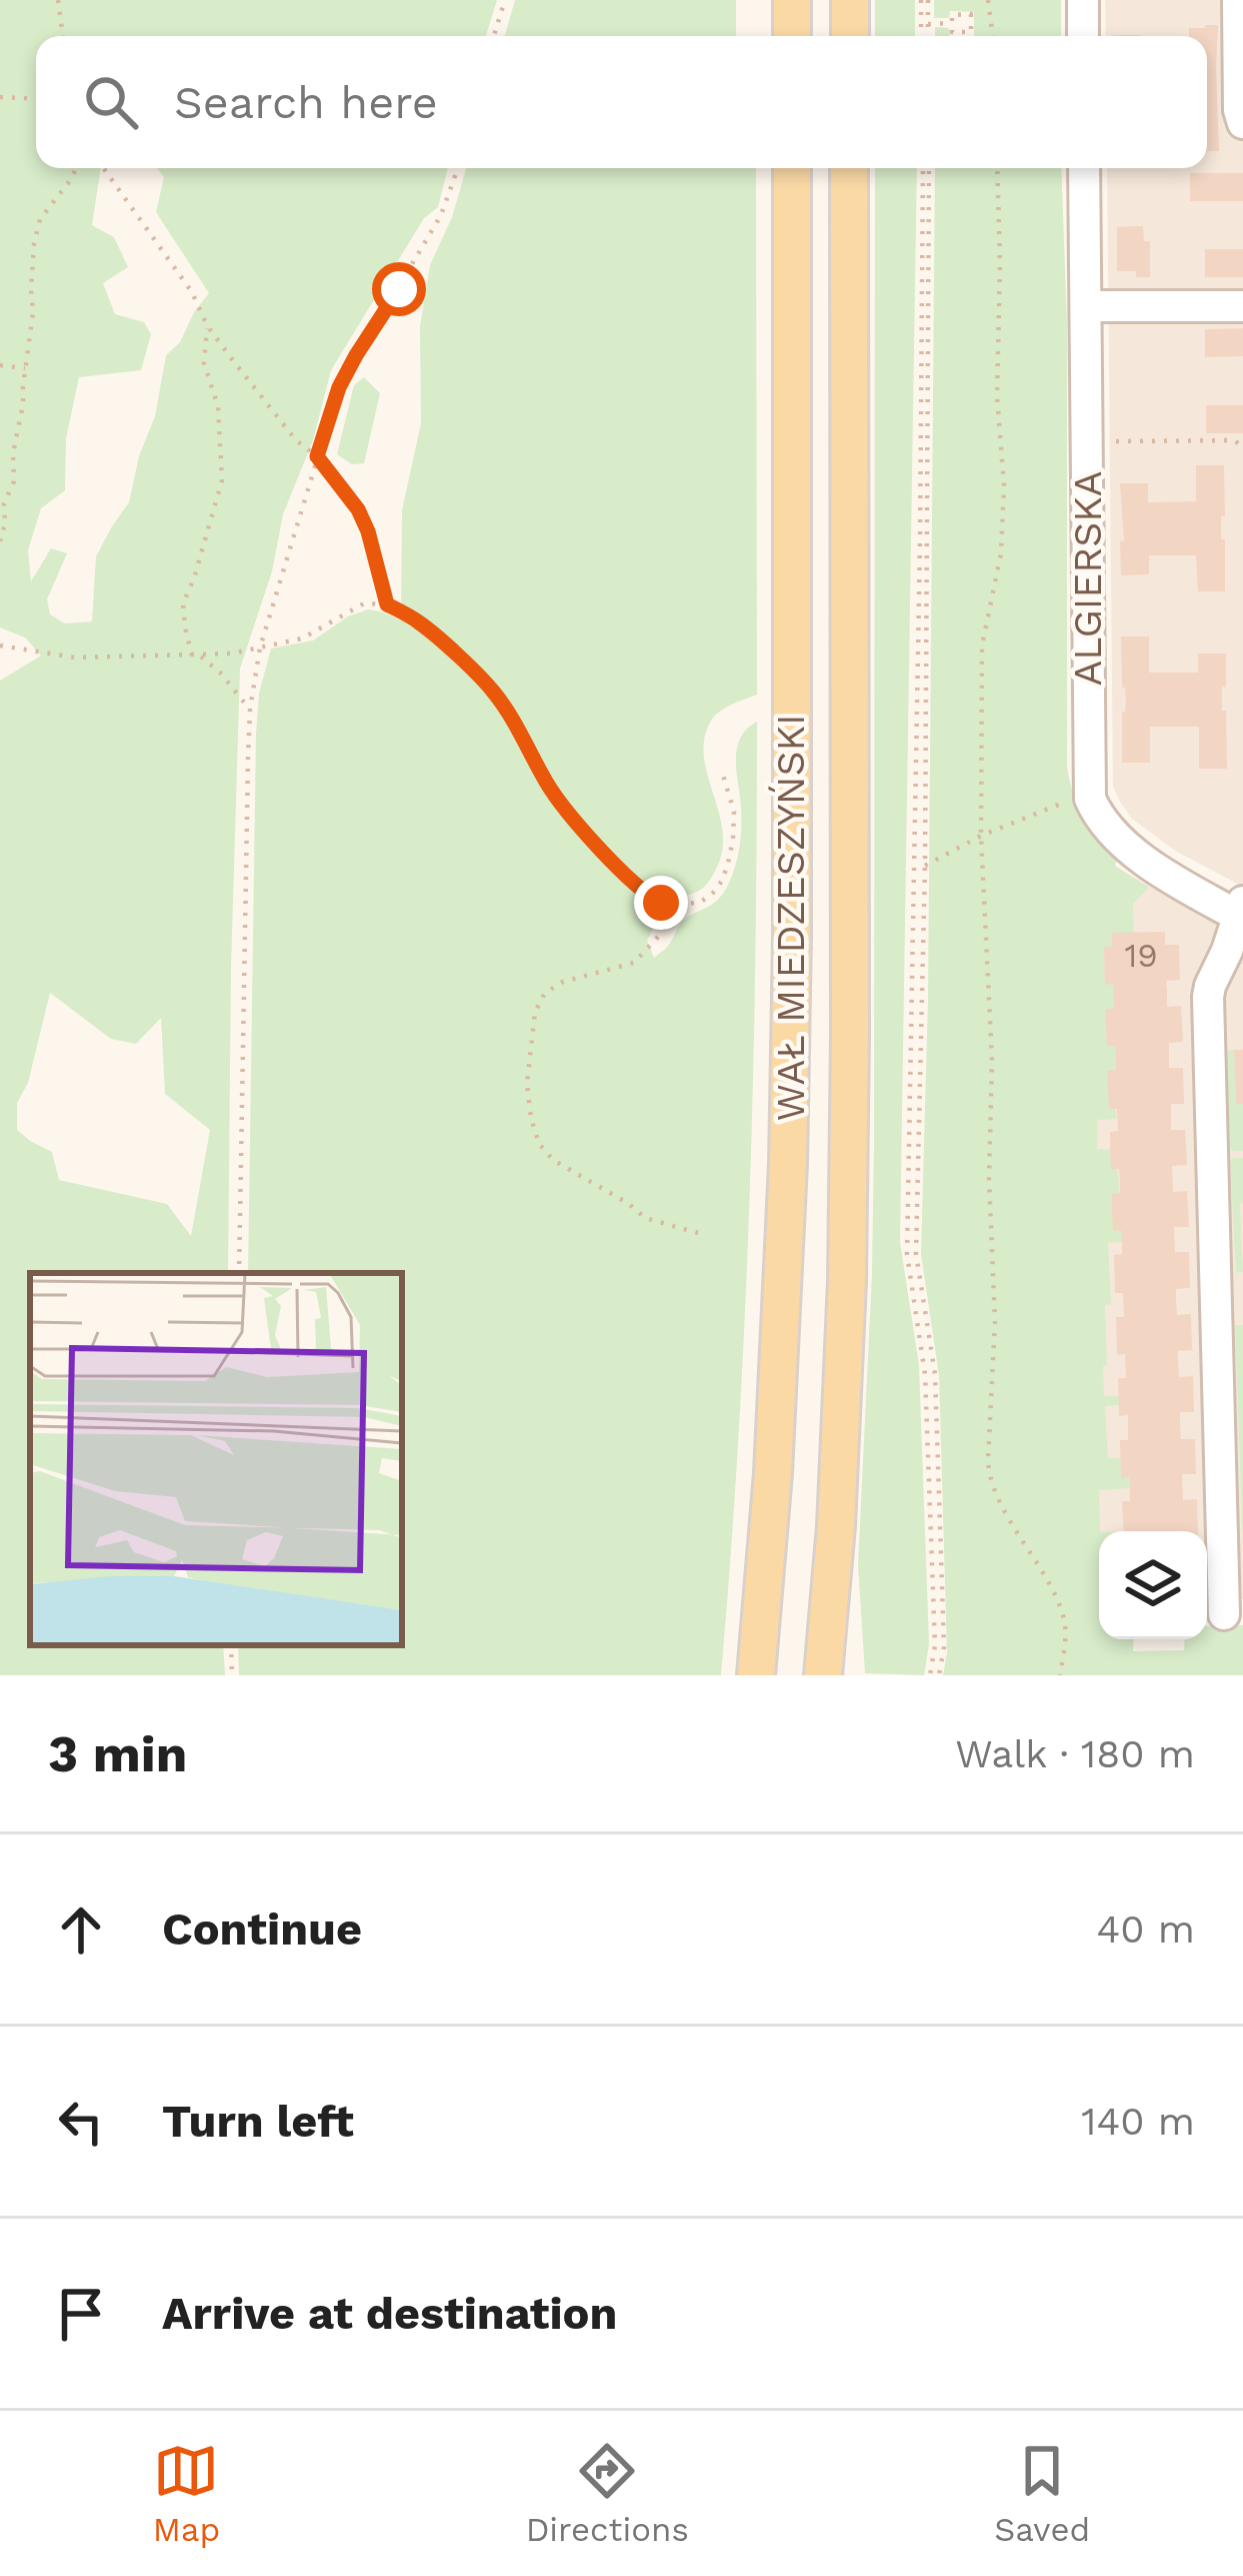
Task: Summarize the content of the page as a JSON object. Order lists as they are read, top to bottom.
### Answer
{
  "streets": {
    "main road": ["WAŁ MIEDZESZYŃSKI"],
    "street": ["ALGIERSKA"]
  },
  "house_numbers": ["19"],
  "page": {
    "search": "Search here",
    "heading": ["3 min", "Walk · 180 m"],
    "list": [
      ["Continue", "40 m"],
      ["Turn left", "140 m"],
      "Arrive at destination"
    ],
    "nav": ["Map", "Directions", "Saved"]
  }
}
